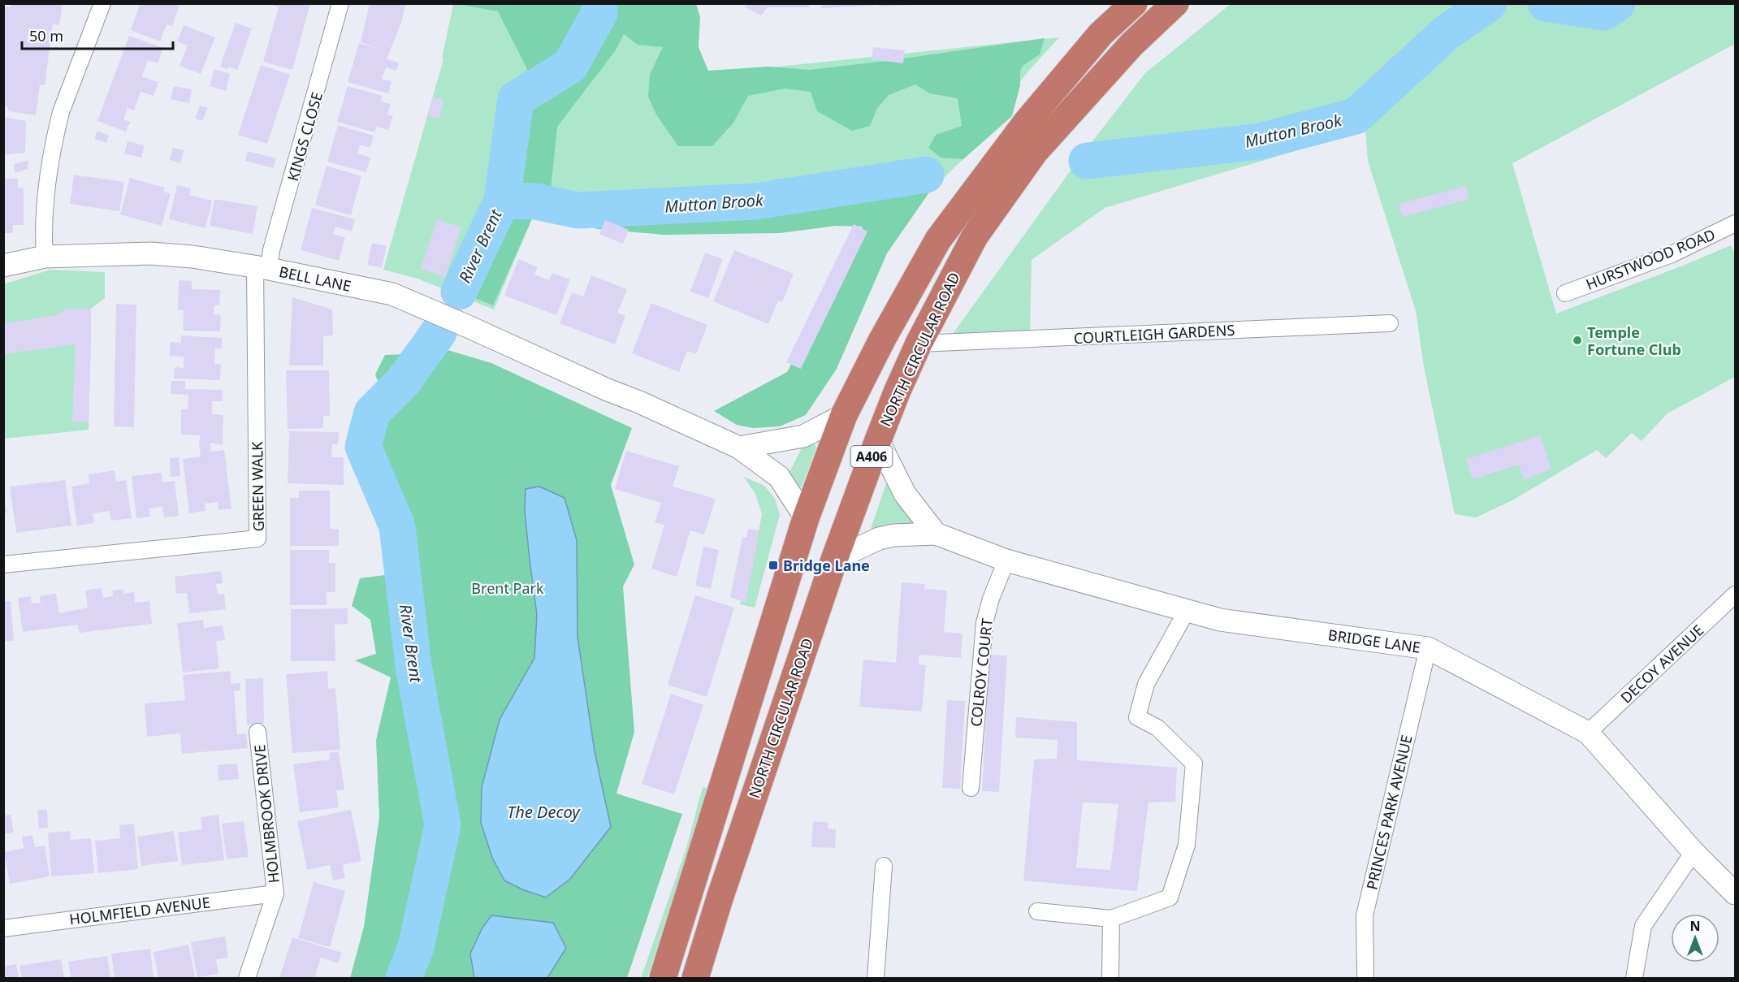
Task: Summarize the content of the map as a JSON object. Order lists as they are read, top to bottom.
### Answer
{
  "streets": {
    "highway": ["NORTH CIRCULAR ROAD", "A406"],
    "street": [
      "KINGS CLOSE",
      "HURSTWOOD ROAD",
      "BELL LANE",
      "COURTLEIGH GARDENS",
      "GREEN WALK",
      "BRIDGE LANE",
      "DECOY AVENUE",
      "COLROY COURT",
      "PRINCES PARK AVENUE",
      "HOLMBROOK DRIVE",
      "HOLMFIELD AVENUE"
    ]
  },
  "crossings": [
    ["KINGS CLOSE", "BELL LANE"],
    ["KINGS CLOSE", "GREEN WALK"],
    ["BELL LANE", "GREEN WALK"],
    ["COURTLEIGH GARDENS", "NORTH CIRCULAR ROAD"],
    ["NORTH CIRCULAR ROAD", "BRIDGE LANE"],
    ["BRIDGE LANE", "DECOY AVENUE"],
    ["BRIDGE LANE", "COLROY COURT"],
    ["BRIDGE LANE", "PRINCES PARK AVENUE"],
    ["HOLMBROOK DRIVE", "HOLMFIELD AVENUE"]
  ],
  "water": ["Mutton Brook", "River Brent", "The Decoy"],
  "parks": ["Brent Park"],
  "places": {
    "other": ["Temple Fortune Club"],
    "transit": ["Bridge Lane"]
  },
  "scale_bar": "50 m",
  "north": "top"
}
